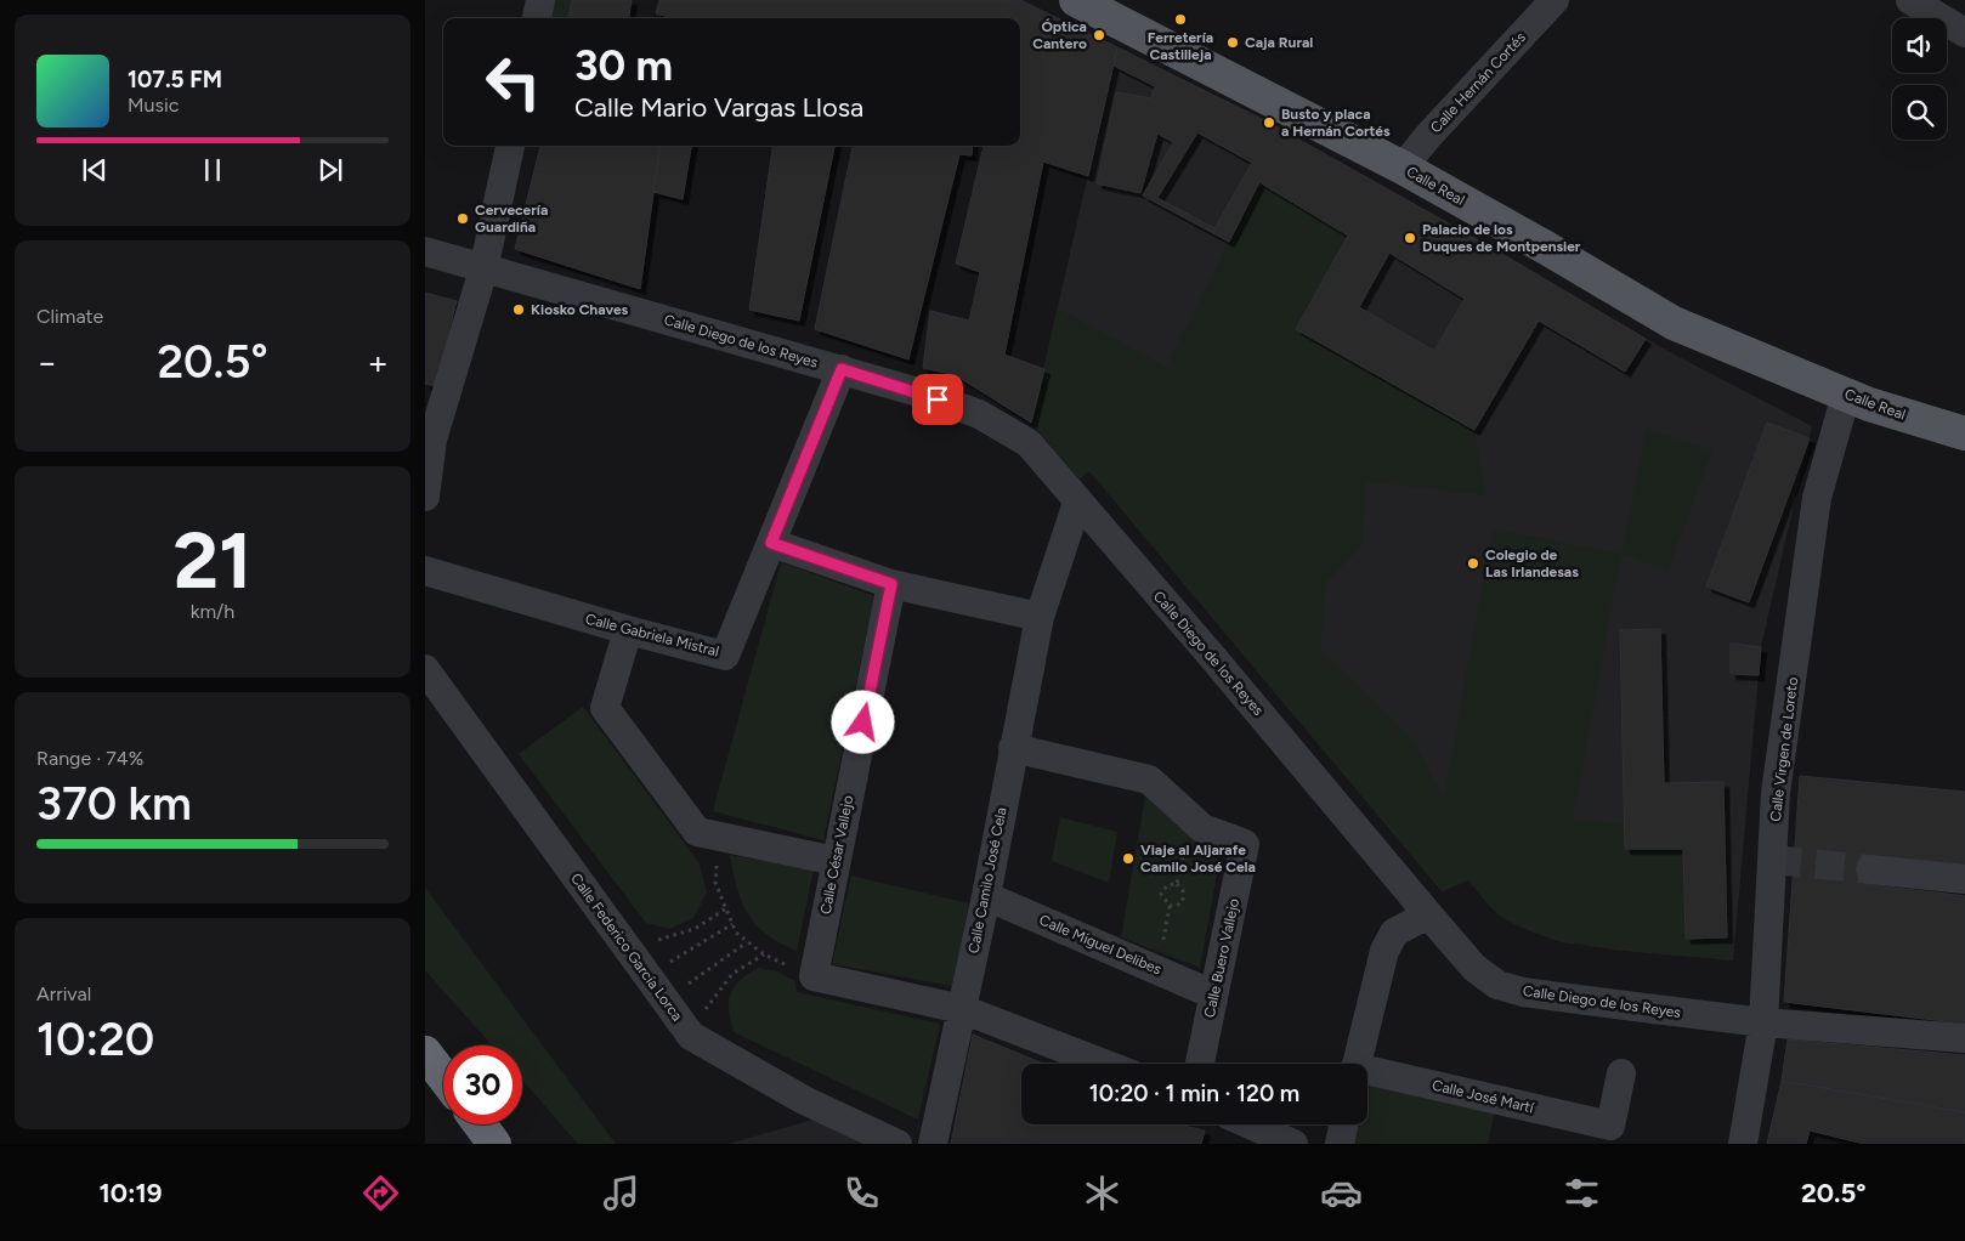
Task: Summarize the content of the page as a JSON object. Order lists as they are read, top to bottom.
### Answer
{
  "streets": {
    "main road": ["Calle Real"],
    "street": [
      "Calle Hernán Cortés",
      "Calle Diego de los Reyes",
      "Calle Gabriela Mistral",
      "Calle Virgen de Loreto",
      "Calle César Vallejo",
      "Calle Camilo José Cela",
      "Calle Miguel Delibes",
      "Calle Federico García Lorca",
      "Calle Buero Vallejo",
      "Calle José Martí"
    ]
  },
  "crossings": [
    ["Calle Hernán Cortés", "Calle Real"],
    ["Calle Real", "Calle Virgen de Loreto"],
    ["Calle Diego de los Reyes", "Calle Gabriela Mistral"],
    ["Calle Diego de los Reyes", "Calle Virgen de Loreto"],
    ["Calle Diego de los Reyes", "Calle Camilo José Cela"],
    ["Calle César Vallejo", "Calle Camilo José Cela"],
    ["Calle Camilo José Cela", "Calle Miguel Delibes"],
    ["Calle Camilo José Cela", "Calle Buero Vallejo"],
    ["Calle Miguel Delibes", "Calle Buero Vallejo"]
  ],
  "places": [
    "Ferretería Castilleja",
    "Óptica Cantero",
    "Caja Rural",
    "Busto y placa a Hernán Cortés",
    "Cervecería Guardiña",
    "Palacio de los Duques de Montpensier",
    "Kiosko Chaves",
    "Colegio de Las Irlandesas",
    "Viaje al Aljarafe Camilo José Cela"
  ],
  "page": {
    "turn": ["30 m", "Calle Mario Vargas Llosa"],
    "song": ["107.5 FM", "Music"],
    "tile": [
      "Climate",
      ["21", "km/h"],
      ["Range · 74%", "370 km"],
      ["Arrival", "10:20"]
    ],
    "heat": ["−", "20.5°", "+"],
    "limit": "30",
    "trip": "10:20 · 1 min · 120 m",
    "tabs": ["10:19", "20.5°"]
  }
}
